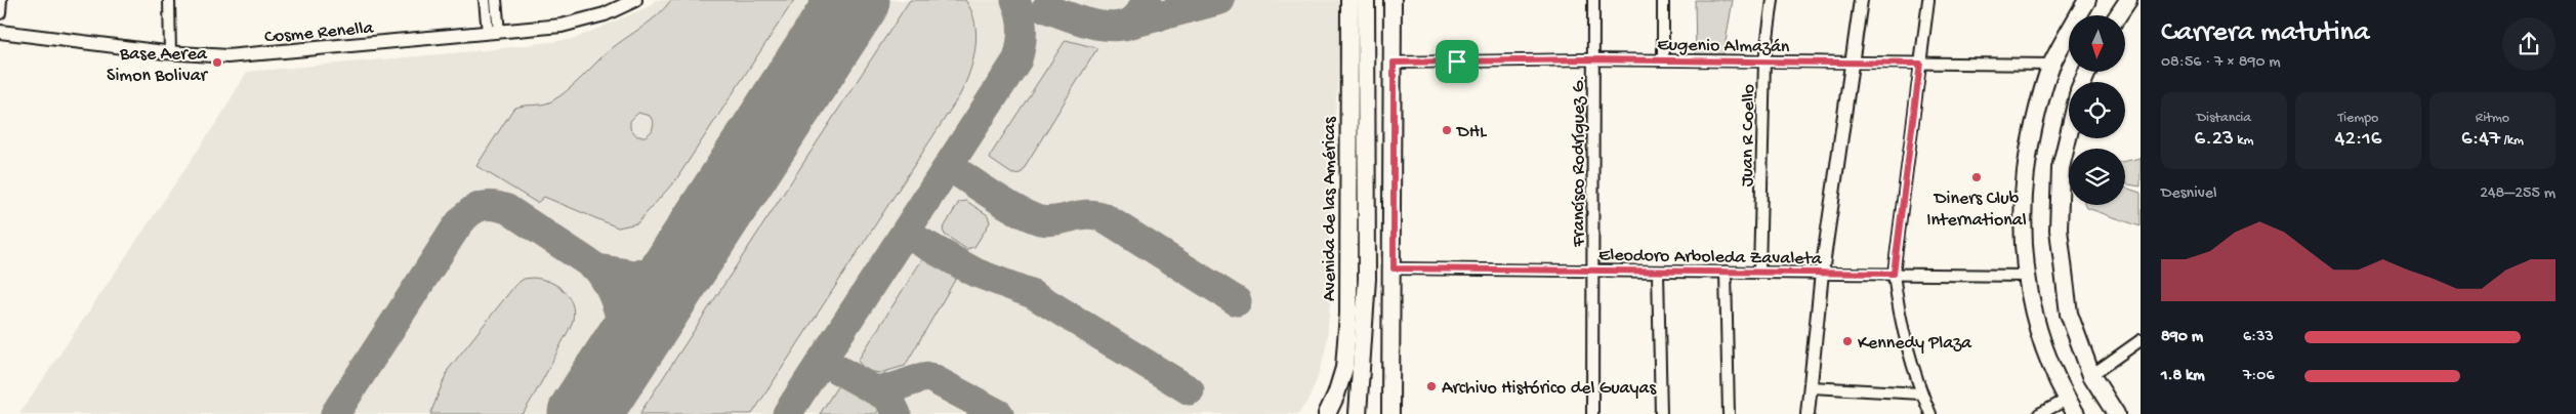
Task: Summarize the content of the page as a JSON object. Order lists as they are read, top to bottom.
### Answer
{
  "streets": {
    "main road": ["Avenida de las Américas"],
    "street": [
      "Cosme Renella",
      "Eugenio Almazán",
      "Juan R Coello",
      "Francísco Rodríguez G.",
      "Eleodoro Arboleda Zavaleta"
    ]
  },
  "crossings": [
    ["Eugenio Almazán", "Juan R Coello"],
    ["Eugenio Almazán", "Francísco Rodríguez G."],
    ["Juan R Coello", "Eleodoro Arboleda Zavaleta"],
    ["Francísco Rodríguez G.", "Eleodoro Arboleda Zavaleta"]
  ],
  "places": [
    "Base Aerea Simon Bolivar",
    "DHL",
    "Diners Club International",
    "Kennedy Plaza",
    "Archivo Histórico del Guayas"
  ],
  "north": "bottom",
  "page": {
    "heading": ["Carrera matutina", "08:56 · 7 × 890 m"],
    "stats": [
      ["Distancia", "6.23 km"],
      ["Tiempo", "42:16"],
      ["Ritmo", "6:47 /km"]
    ],
    "chart": ["Desnivel", "248–255 m"],
    "list": [
      {
        "name": "890 m",
        "note": "6:33"
      },
      {
        "name": "1.8 km",
        "note": "7:06"
      }
    ]
  }
}
